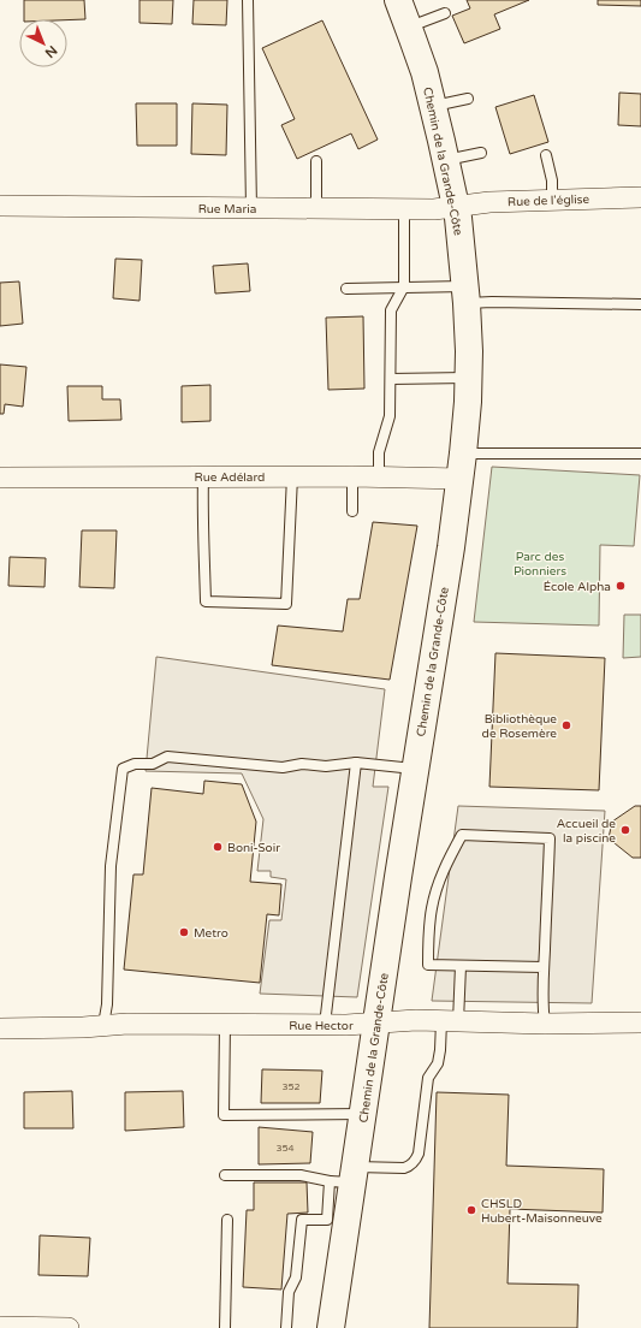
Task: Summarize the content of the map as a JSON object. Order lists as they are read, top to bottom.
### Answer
{
  "streets": {
    "main road": ["Chemin de la Grande-Côte"],
    "street": [
      "Rue de l'église",
      "Rue Maria",
      "Rue Adélard",
      "Rue Hector"
    ]
  },
  "crossings": [
    ["Chemin de la Grande-Côte", "Rue de l'église"],
    ["Chemin de la Grande-Côte", "Rue Maria"],
    ["Chemin de la Grande-Côte", "Rue Adélard"],
    ["Chemin de la Grande-Côte", "Rue Hector"],
    ["Rue de l'église", "Rue Maria"]
  ],
  "parks": ["Parc des Pionniers"],
  "places": [
    "École Alpha",
    "Bibliothèque de Rosemère",
    "Accueil de la piscine",
    "Boni-Soir",
    "Metro",
    "CHSLD Hubert-Maisonneuve"
  ],
  "house_numbers": ["352", "354"],
  "north": "bottom right"
}
